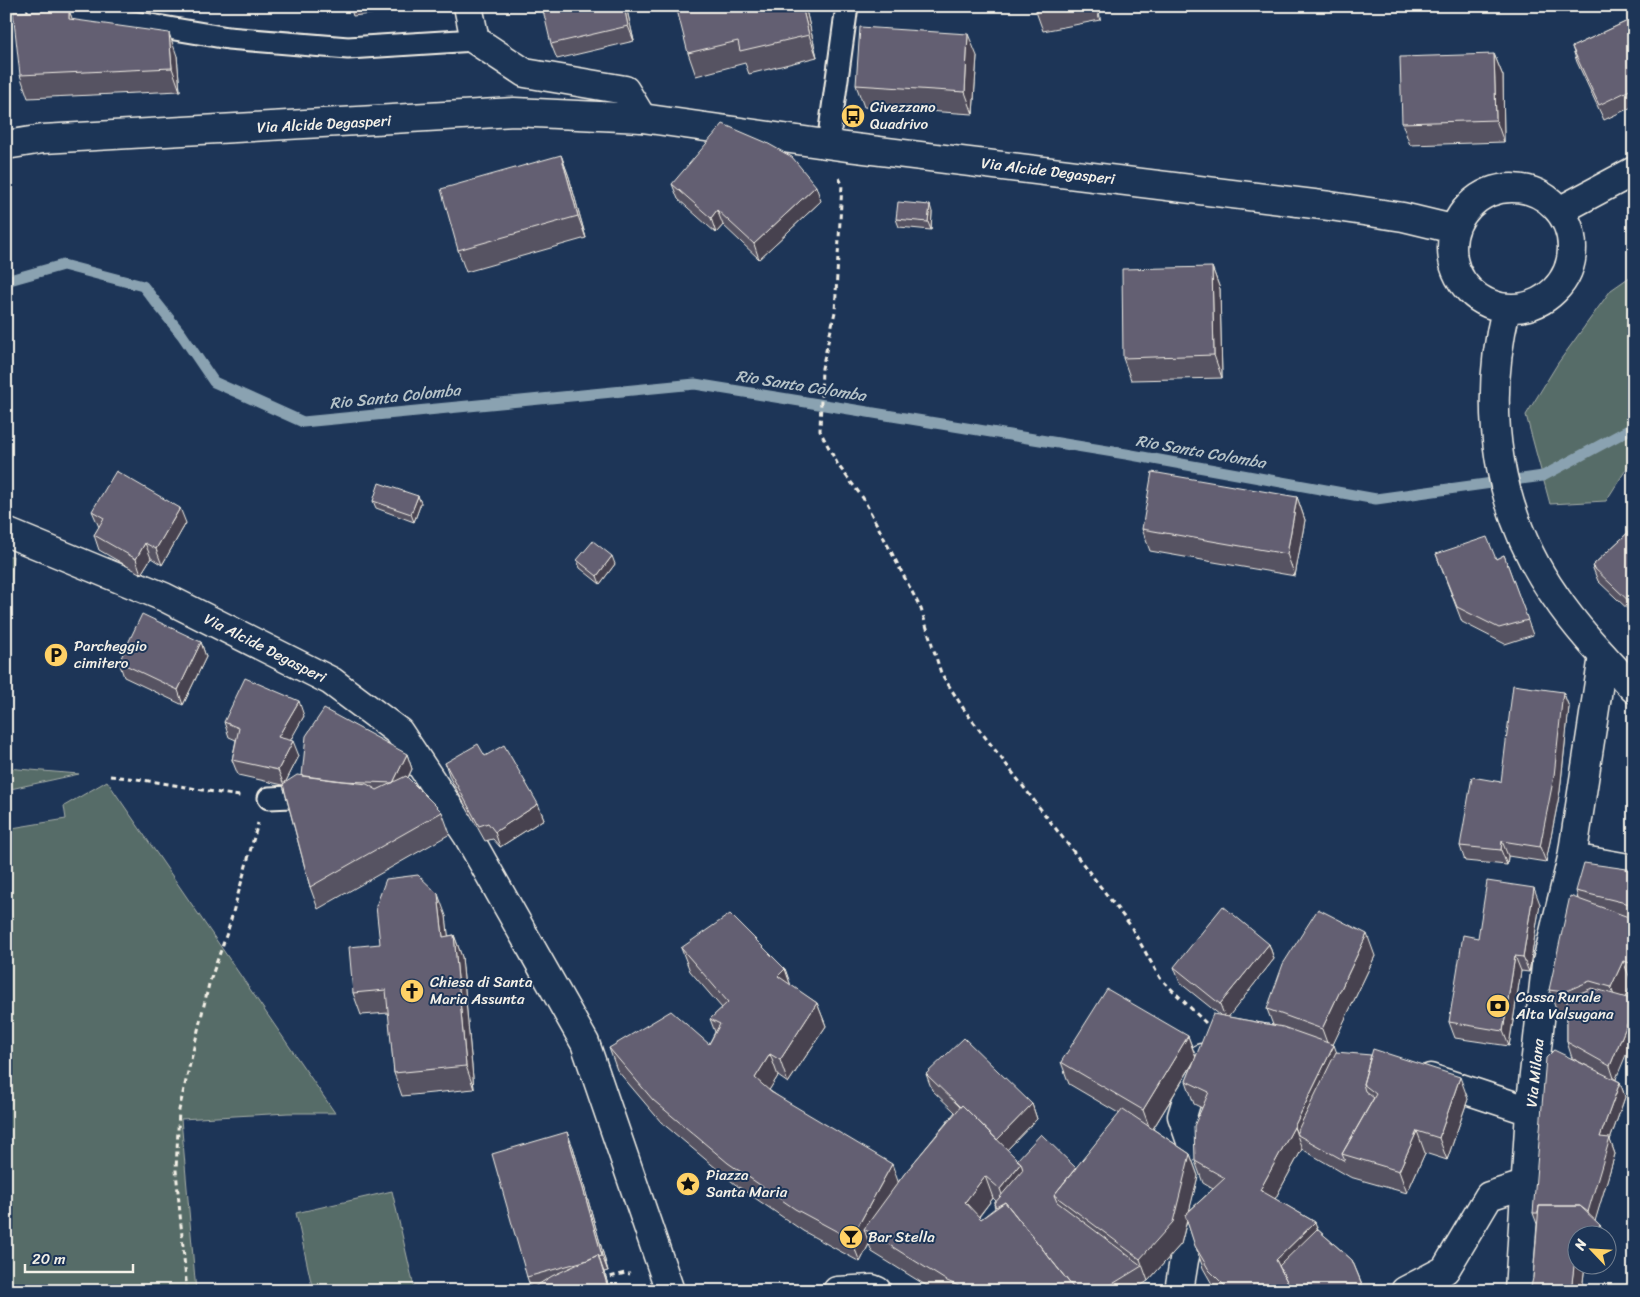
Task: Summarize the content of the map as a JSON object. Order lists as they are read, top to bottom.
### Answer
{
  "streets": {
    "street": ["Via Alcide Degasperi", "Via Milana"]
  },
  "water": ["Rio Santa Colomba"],
  "places": {
    "bus stop": ["Civezzano Quadrivo"],
    "parking": ["Parcheggio cimitero"],
    "church": ["Chiesa di Santa Maria Assunta"],
    "bank": ["Cassa Rurale Alta Valsugana"],
    "place": ["Piazza Santa Maria"],
    "bar": ["Bar Stella"]
  },
  "scale_bar": "20 m",
  "north": "top left"
}
